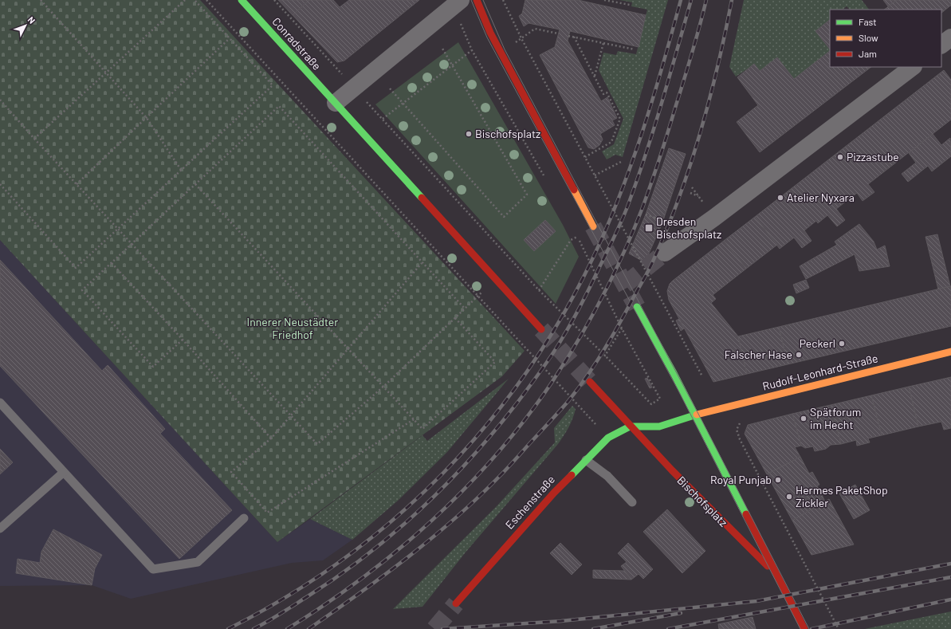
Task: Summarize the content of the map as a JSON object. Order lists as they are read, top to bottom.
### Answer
{
  "streets": {
    "street": [
      "Conradstraße",
      "Rudolf-Leonhard-Straße",
      "Bischofsplatz",
      "Eschenstraße"
    ]
  },
  "crossings": [
    ["Rudolf-Leonhard-Straße", "Bischofsplatz"],
    ["Bischofsplatz", "Eschenstraße"]
  ],
  "parks": ["Innerer Neustädter Friedhof"],
  "places": {
    "other": [
      "Bischofsplatz",
      "Pizzastube",
      "Atelier Nyxara",
      "Peckerl",
      "Falscher Hase",
      "Spätforum im Hecht",
      "Royal Punjab",
      "Hermes PaketShop Zickler"
    ],
    "transit": ["Dresden Bischofsplatz"]
  },
  "legend": ["Fast", "Slow", "Jam"],
  "north": "top right"
}
